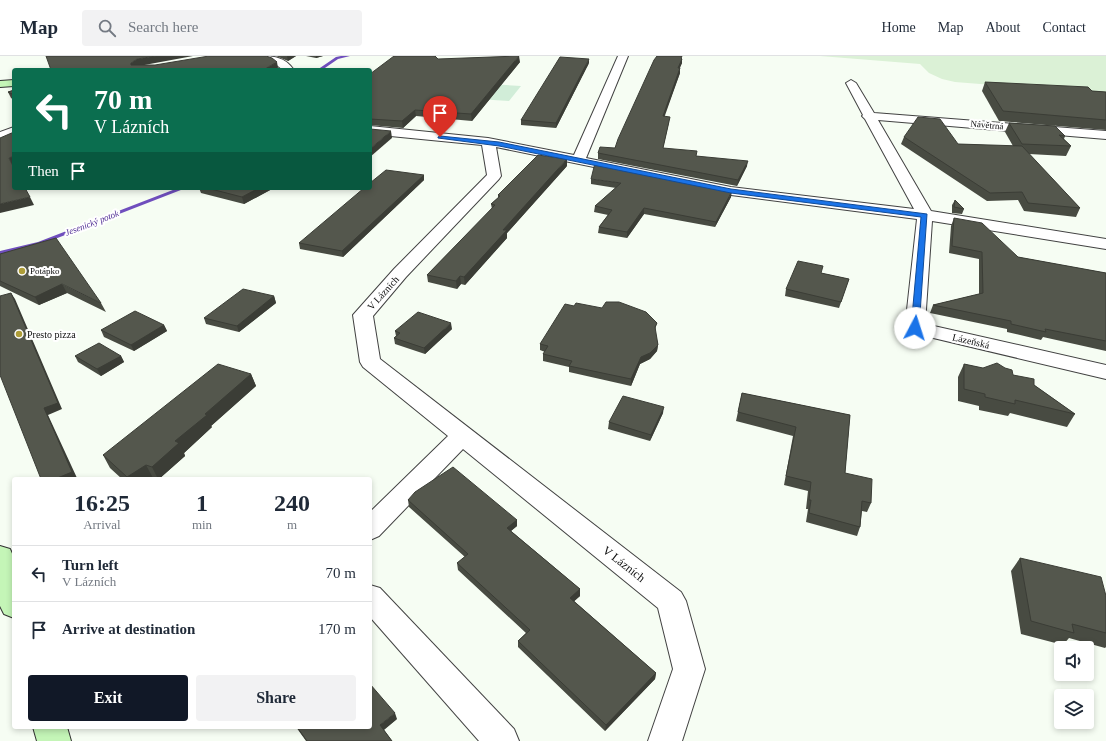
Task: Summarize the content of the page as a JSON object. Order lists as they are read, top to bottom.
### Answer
{
  "streets": {
    "street": ["Návětrná", "V Lázních", "Lázeňská"]
  },
  "water": ["Jesenický potok"],
  "places": ["Potápko", "Presto pizza"],
  "page": {
    "header": "Map",
    "search": "Search here",
    "nav": [
      "Home",
      "Map",
      "About",
      "Contact"
    ],
    "turn": ["70 m", "V Lázních"],
    "then": "Then",
    "eta": [
      "16:25",
      "Arrival",
      "1",
      "min",
      "240",
      "m"
    ],
    "list": [
      {
        "name": "Turn left",
        "note": "V Lázních",
        "value": "70 m"
      },
      {
        "name": "Arrive at destination",
        "value": "170 m"
      }
    ],
    "buttons": ["Exit", "Share"]
  }
}
